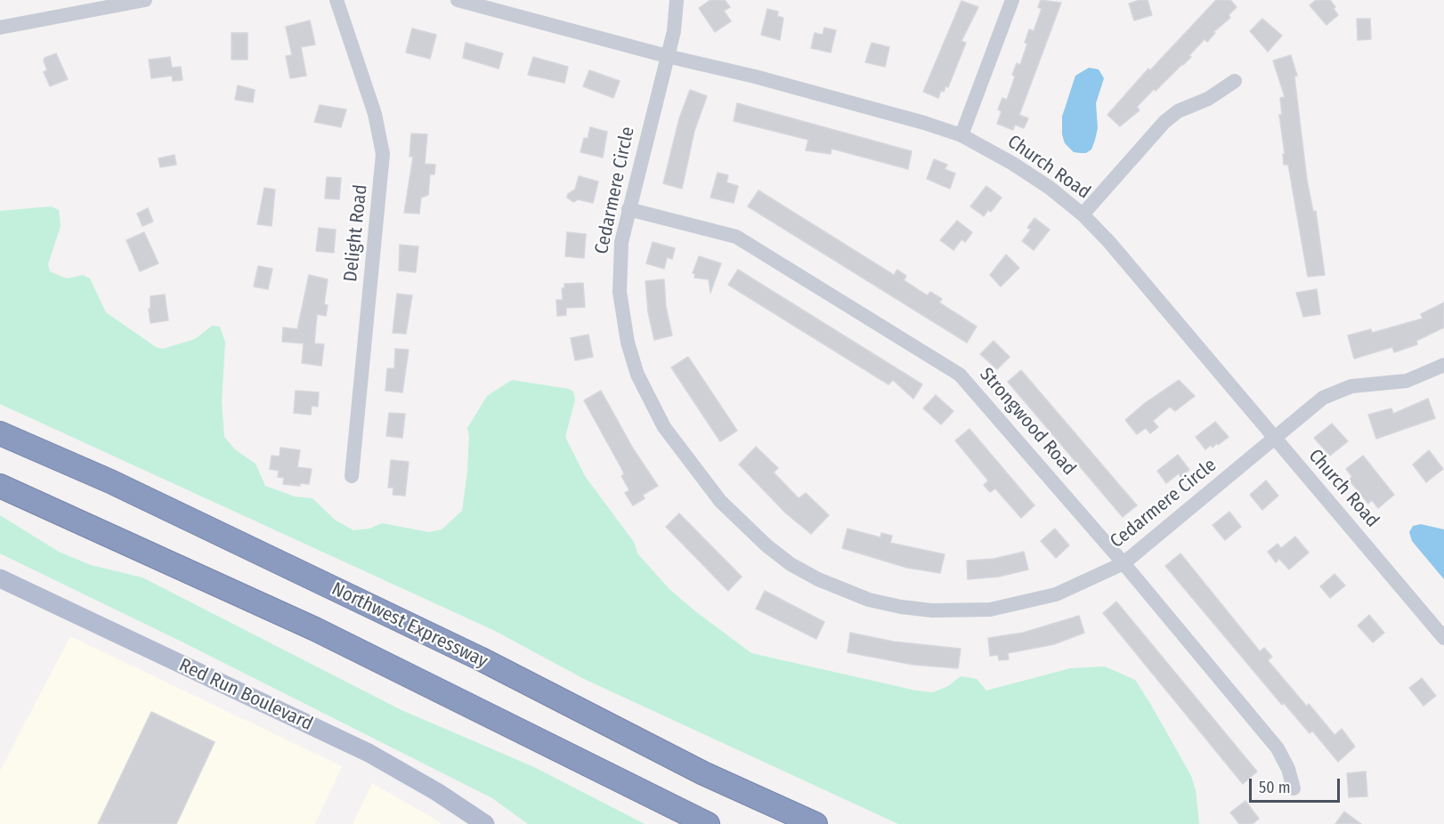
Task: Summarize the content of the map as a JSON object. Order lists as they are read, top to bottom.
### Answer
{
  "streets": {
    "highway": ["Northwest Expressway"],
    "main road": ["Red Run Boulevard"],
    "street": [
      "Church Road",
      "Cedarmere Circle",
      "Delight Road",
      "Strongwood Road"
    ]
  },
  "crossings": [
    ["Church Road", "Cedarmere Circle"],
    ["Cedarmere Circle", "Strongwood Road"]
  ],
  "scale_bar": "50 m"
}
